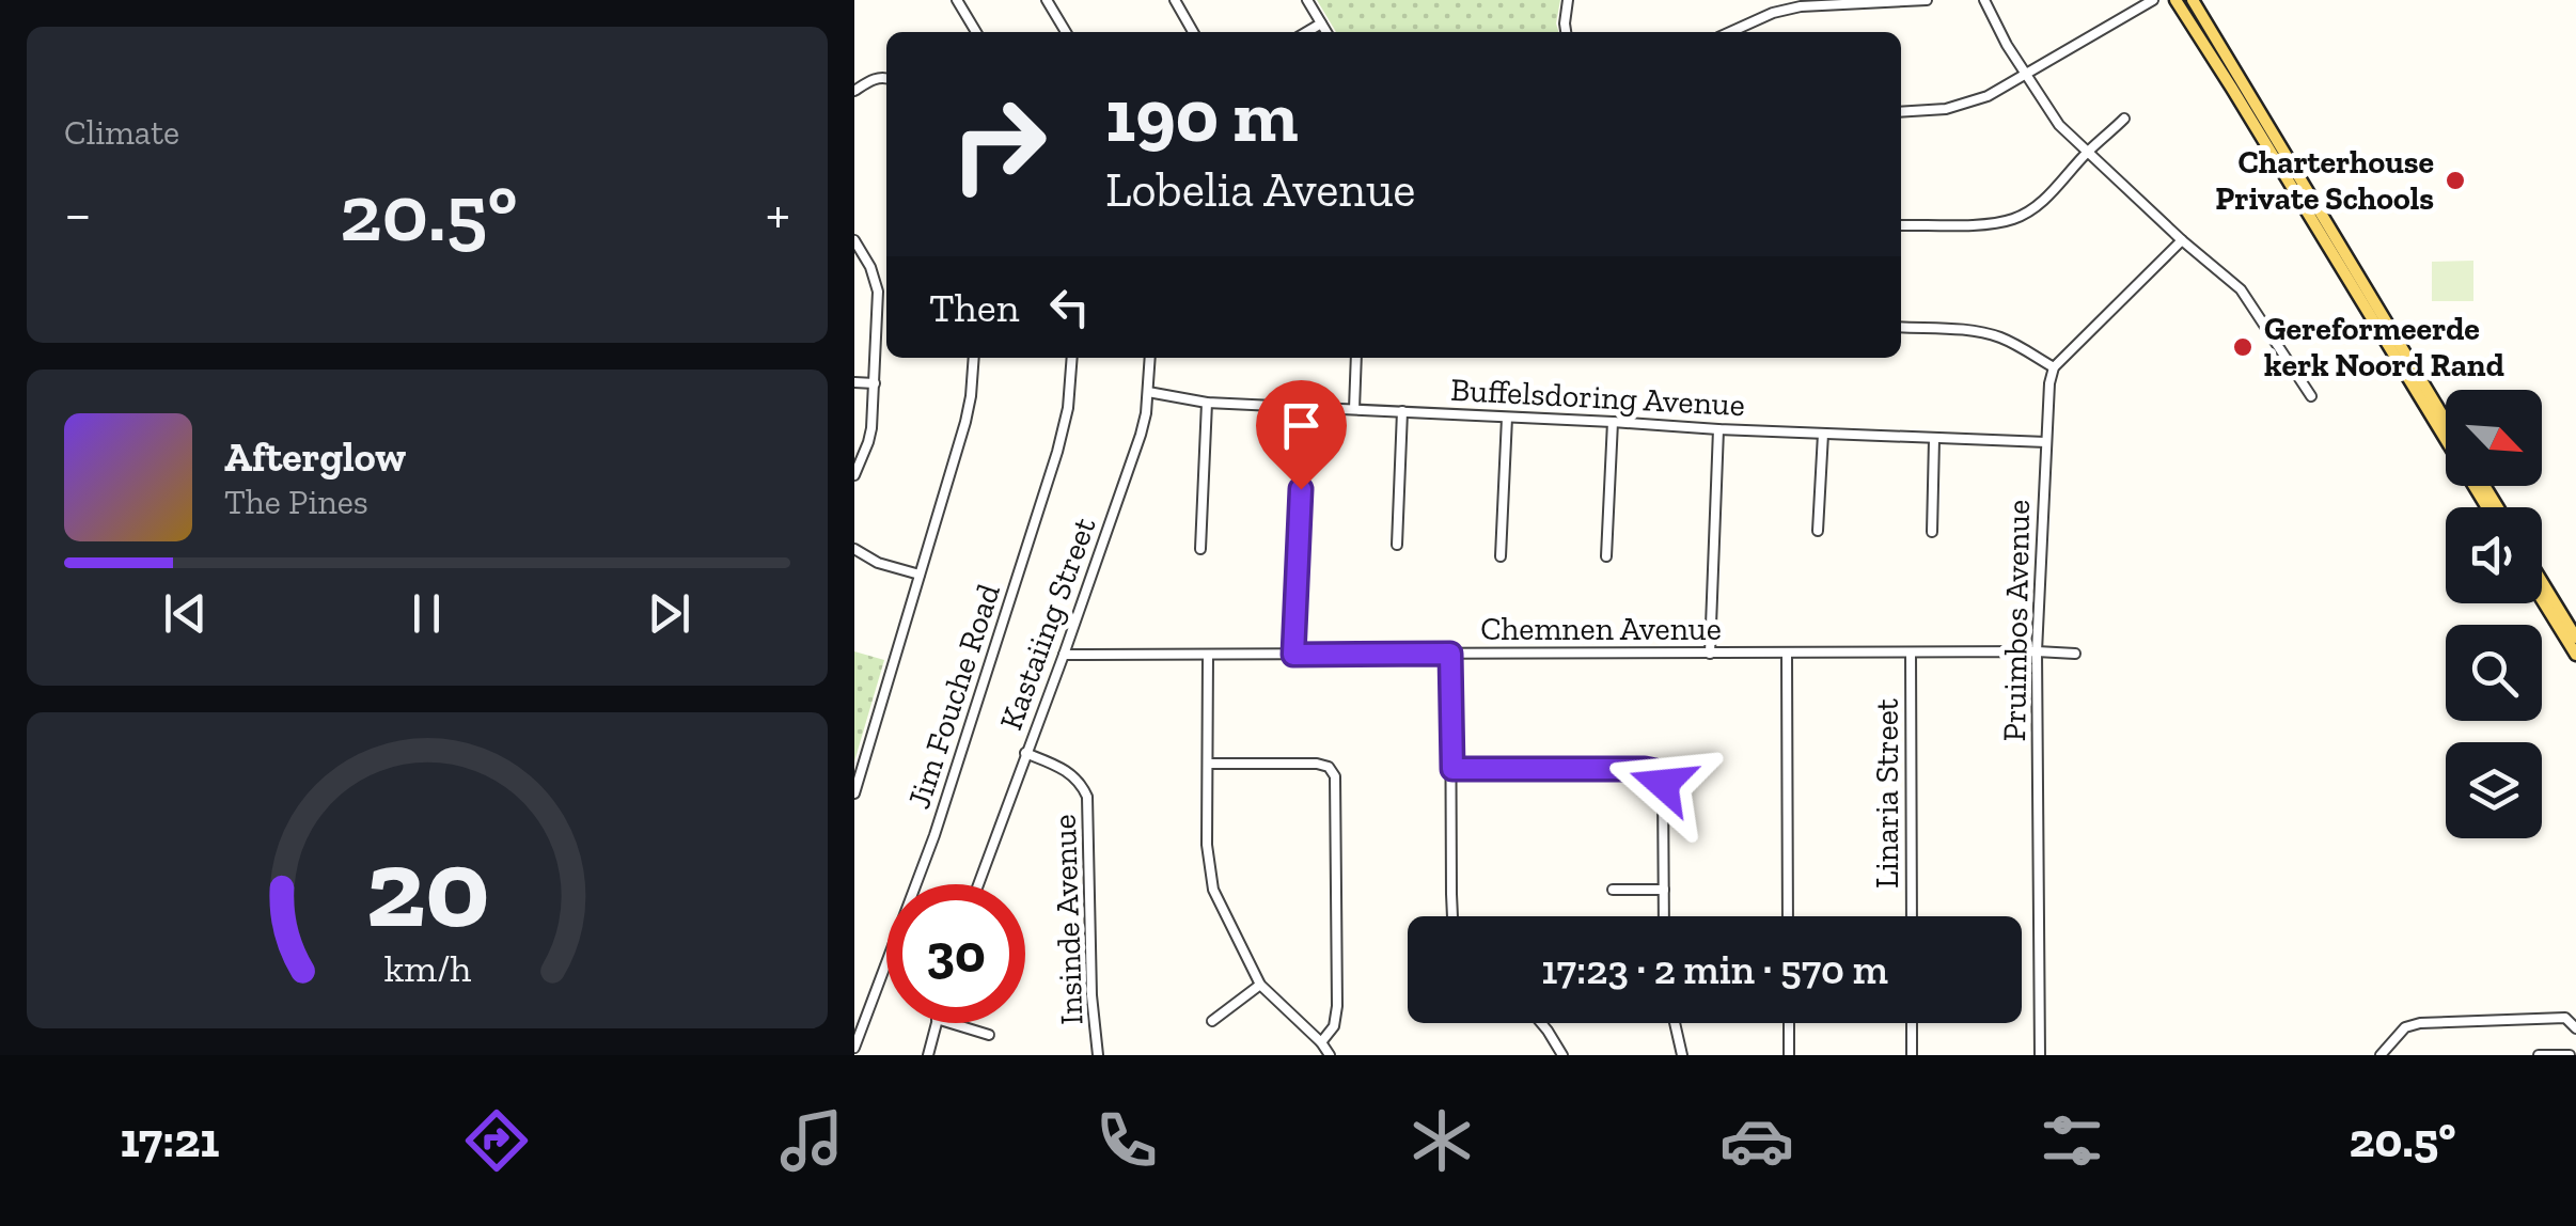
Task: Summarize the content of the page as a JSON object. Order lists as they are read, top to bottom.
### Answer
{
  "streets": {
    "street": [
      "Buffelsdoring Avenue",
      "Pruimbos Avenue",
      "Kastaiing Street",
      "Chemnen Avenue",
      "Jim Fouche Road",
      "Linaria Street",
      "Insinde Avenue"
    ]
  },
  "crossings": [
    ["Buffelsdoring Avenue", "Pruimbos Avenue"],
    ["Buffelsdoring Avenue", "Kastaiing Street"],
    ["Pruimbos Avenue", "Chemnen Avenue"],
    ["Kastaiing Street", "Chemnen Avenue"],
    ["Kastaiing Street", "Insinde Avenue"],
    ["Chemnen Avenue", "Linaria Street"]
  ],
  "places": ["Charterhouse Private Schools", "Gereformeerde kerk Noord Rand"],
  "north": "bottom right",
  "page": {
    "tile": "Climate",
    "turn": ["190 m", "Lobelia Avenue"],
    "heat": ["−", "20.5°", "+"],
    "then": "Then",
    "song": ["Afterglow", "The Pines"],
    "limit": "30",
    "trip": "17:23 · 2 min · 570 m",
    "tabs": ["17:21", "20.5°"],
    "gauge": ["20", "km/h"]
  }
}
